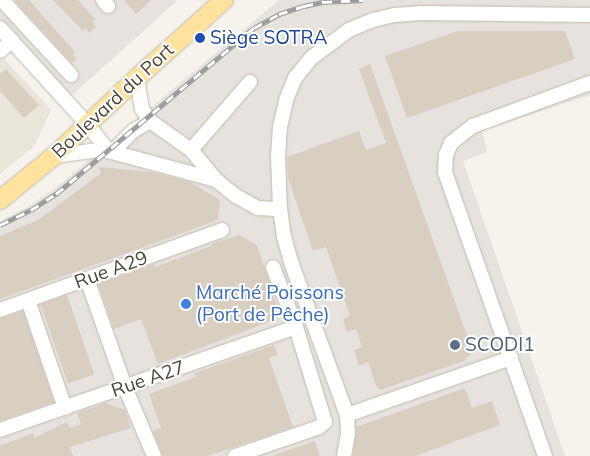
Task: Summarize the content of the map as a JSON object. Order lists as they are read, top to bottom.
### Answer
{
  "streets": {
    "main road": ["Boulevard du Port"],
    "street": ["Rue A29", "Rue A27"]
  },
  "places": ["Siège SOTRA", "Marché Poissons (Port de Pêche)", "SCODI1"]
}
